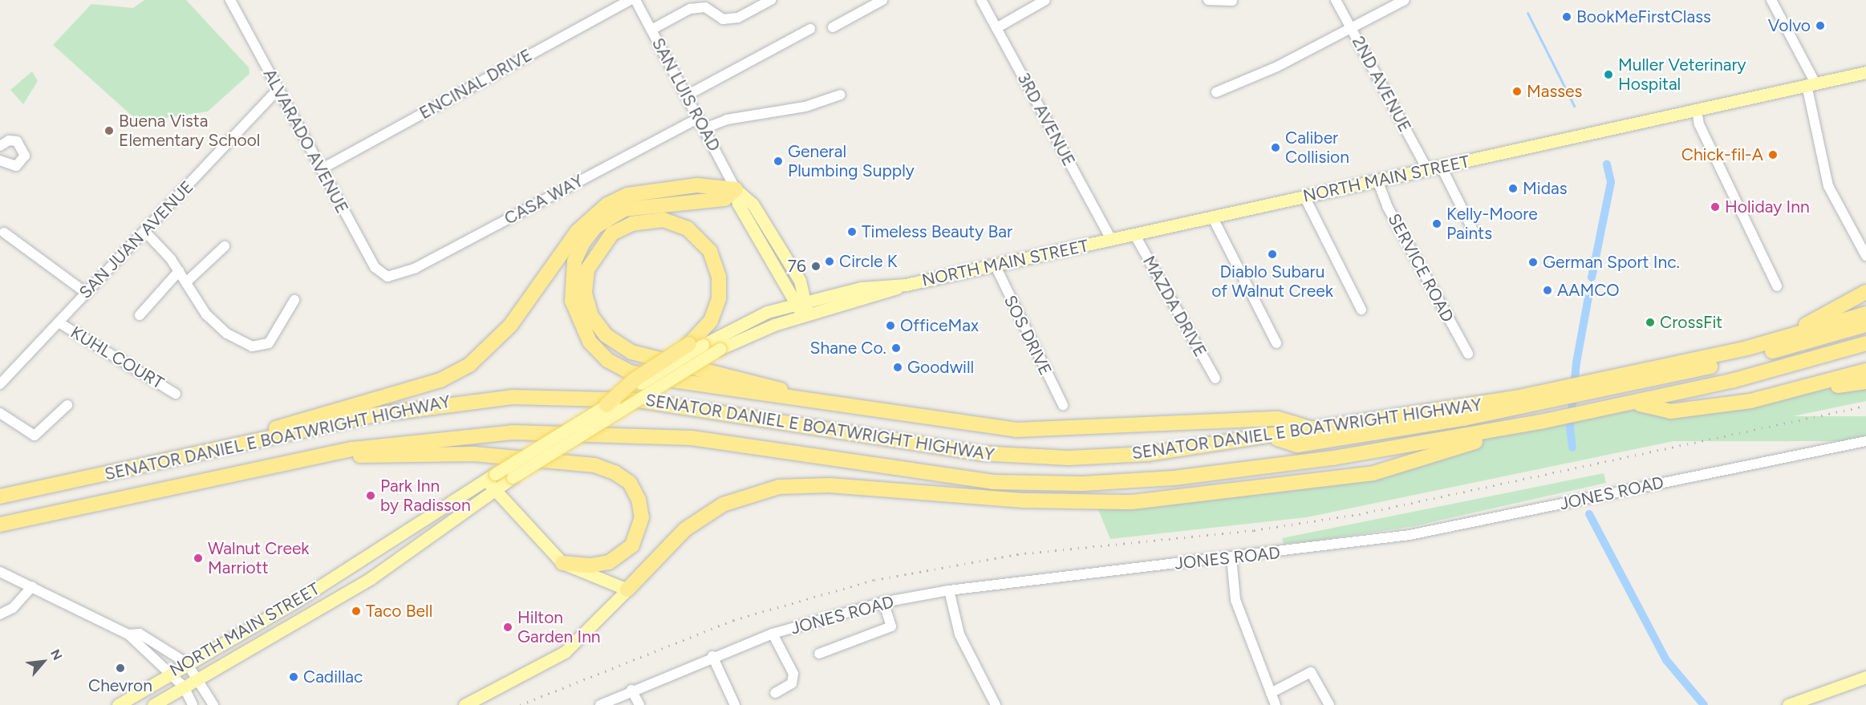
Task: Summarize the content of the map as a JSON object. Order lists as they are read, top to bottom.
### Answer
{
  "streets": {
    "highway": ["SENATOR DANIEL E BOATWRIGHT HIGHWAY"],
    "main road": ["SAN LUIS ROAD", "NORTH MAIN STREET"],
    "street": [
      "ENCINAL DRIVE",
      "2ND AVENUE",
      "3RD AVENUE",
      "ALVARADO AVENUE",
      "CASA WAY",
      "SAN JUAN AVENUE",
      "SERVICE ROAD",
      "MAZDA DRIVE",
      "SOS DRIVE",
      "KUHL COURT",
      "JONES ROAD"
    ]
  },
  "crossings": [
    ["ENCINAL DRIVE", "ALVARADO AVENUE"],
    ["2ND AVENUE", "NORTH MAIN STREET"],
    ["SAN LUIS ROAD", "NORTH MAIN STREET"],
    ["SAN LUIS ROAD", "CASA WAY"],
    ["3RD AVENUE", "NORTH MAIN STREET"],
    ["ALVARADO AVENUE", "CASA WAY"],
    ["NORTH MAIN STREET", "SERVICE ROAD"],
    ["NORTH MAIN STREET", "MAZDA DRIVE"],
    ["NORTH MAIN STREET", "SOS DRIVE"],
    ["SAN JUAN AVENUE", "KUHL COURT"]
  ],
  "places": [
    "BookMeFirstClass",
    "Volvo",
    "Muller Veterinary Hospital",
    "Masses",
    "Buena Vista Elementary School",
    "Caliber Collision",
    "Chick-fil-A",
    "General Plumbing Supply",
    "Midas",
    "Holiday Inn",
    "Kelly-Moore Paints",
    "Timeless Beauty Bar",
    "Diablo Subaru of Walnut Creek",
    "Circle K",
    "German Sport Inc.",
    "76",
    "AAMCO",
    "CrossFit",
    "OfficeMax",
    "Shane Co.",
    "Goodwill",
    "Park Inn by Radisson",
    "Walnut Creek Marriott",
    "Taco Bell",
    "Hilton Garden Inn",
    "Chevron",
    "Cadillac"
  ],
  "north": "top right"
}
